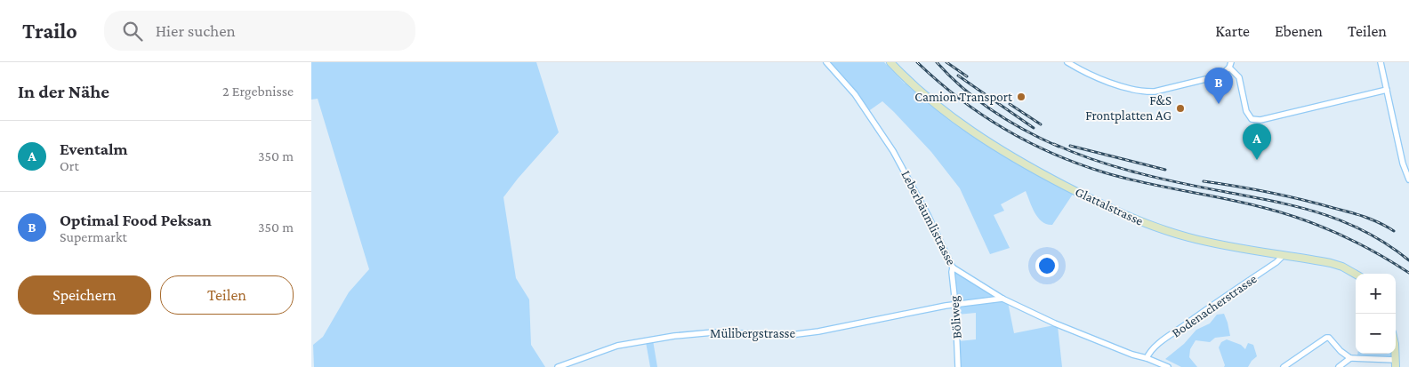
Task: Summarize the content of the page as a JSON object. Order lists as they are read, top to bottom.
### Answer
{
  "streets": {
    "street": [
      "Glattalstrasse",
      "Leberbäumlistrasse",
      "Bodenacherstrasse",
      "Böliweg",
      "Mülibergstrasse"
    ]
  },
  "crossings": [
    ["Glattalstrasse", "Bodenacherstrasse"],
    ["Leberbäumlistrasse", "Bodenacherstrasse"],
    ["Leberbäumlistrasse", "Böliweg"],
    ["Leberbäumlistrasse", "Mülibergstrasse"],
    ["Böliweg", "Mülibergstrasse"]
  ],
  "places": ["Camion Transport", "F&S Frontplatten AG"],
  "page": {
    "header": "Trailo",
    "search": "Hier suchen",
    "nav": ["Karte", "Ebenen", "Teilen"],
    "heading": ["In der Nähe", "2 Ergebnisse"],
    "pins": ["B", "A"],
    "list": [
      {
        "mark": "A",
        "name": "Eventalm",
        "note": "Ort",
        "value": "350 m"
      },
      {
        "mark": "B",
        "name": "Optimal Food Peksan",
        "note": "Supermarkt",
        "value": "350 m"
      }
    ],
    "buttons": ["Speichern", "Teilen"],
    "map_buttons": ["+", "−"]
  }
}
